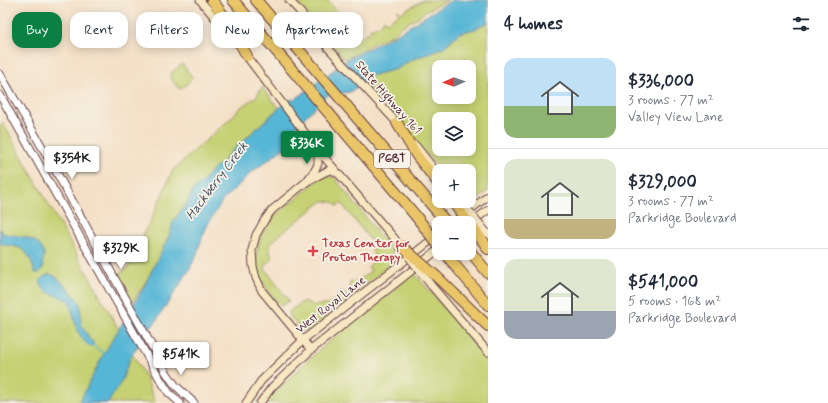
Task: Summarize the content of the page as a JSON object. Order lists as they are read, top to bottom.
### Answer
{
  "streets": {
    "highway": ["PGBT"],
    "main road": ["State Highway 161", "West Royal Lane"]
  },
  "water": ["Hackberry Creek"],
  "places": {
    "health": ["Texas Center for Proton Therapy"]
  },
  "north": "left",
  "page": {
    "heading": "4 homes",
    "chip": [
      "Buy",
      "Rent",
      "Filters",
      "New",
      "Apartment"
    ],
    "list": [
      {
        "name": "$336,000",
        "note": "3 rooms · 77 m² · Valley View Lane"
      },
      {
        "name": "$329,000",
        "note": "3 rooms · 77 m² · Parkridge Boulevard"
      },
      {
        "name": "$541,000",
        "note": "5 rooms · 168 m² · Parkridge Boulevard"
      }
    ],
    "map_buttons": ["+", "−"],
    "price": [
      "$336K",
      "$354K",
      "$329K",
      "$541K"
    ]
  }
}
